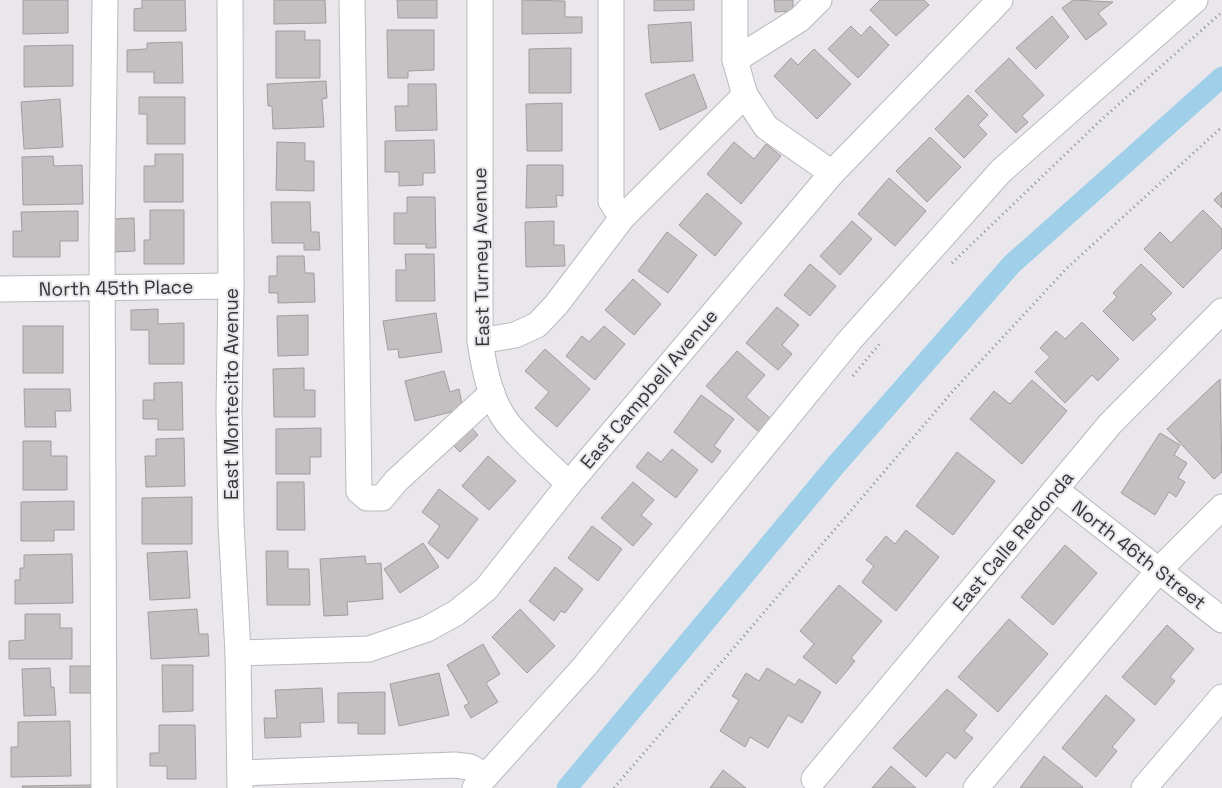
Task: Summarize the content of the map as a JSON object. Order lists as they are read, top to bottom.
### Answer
{
  "streets": {
    "street": [
      "East Turney Avenue",
      "North 45th Place",
      "East Campbell Avenue",
      "East Montecito Avenue",
      "East Calle Redonda",
      "North 46th Street"
    ]
  },
  "crossings": [
    ["East Turney Avenue", "East Campbell Avenue"],
    ["North 45th Place", "East Montecito Avenue"],
    ["East Campbell Avenue", "East Montecito Avenue"],
    ["East Calle Redonda", "North 46th Street"]
  ]
}
